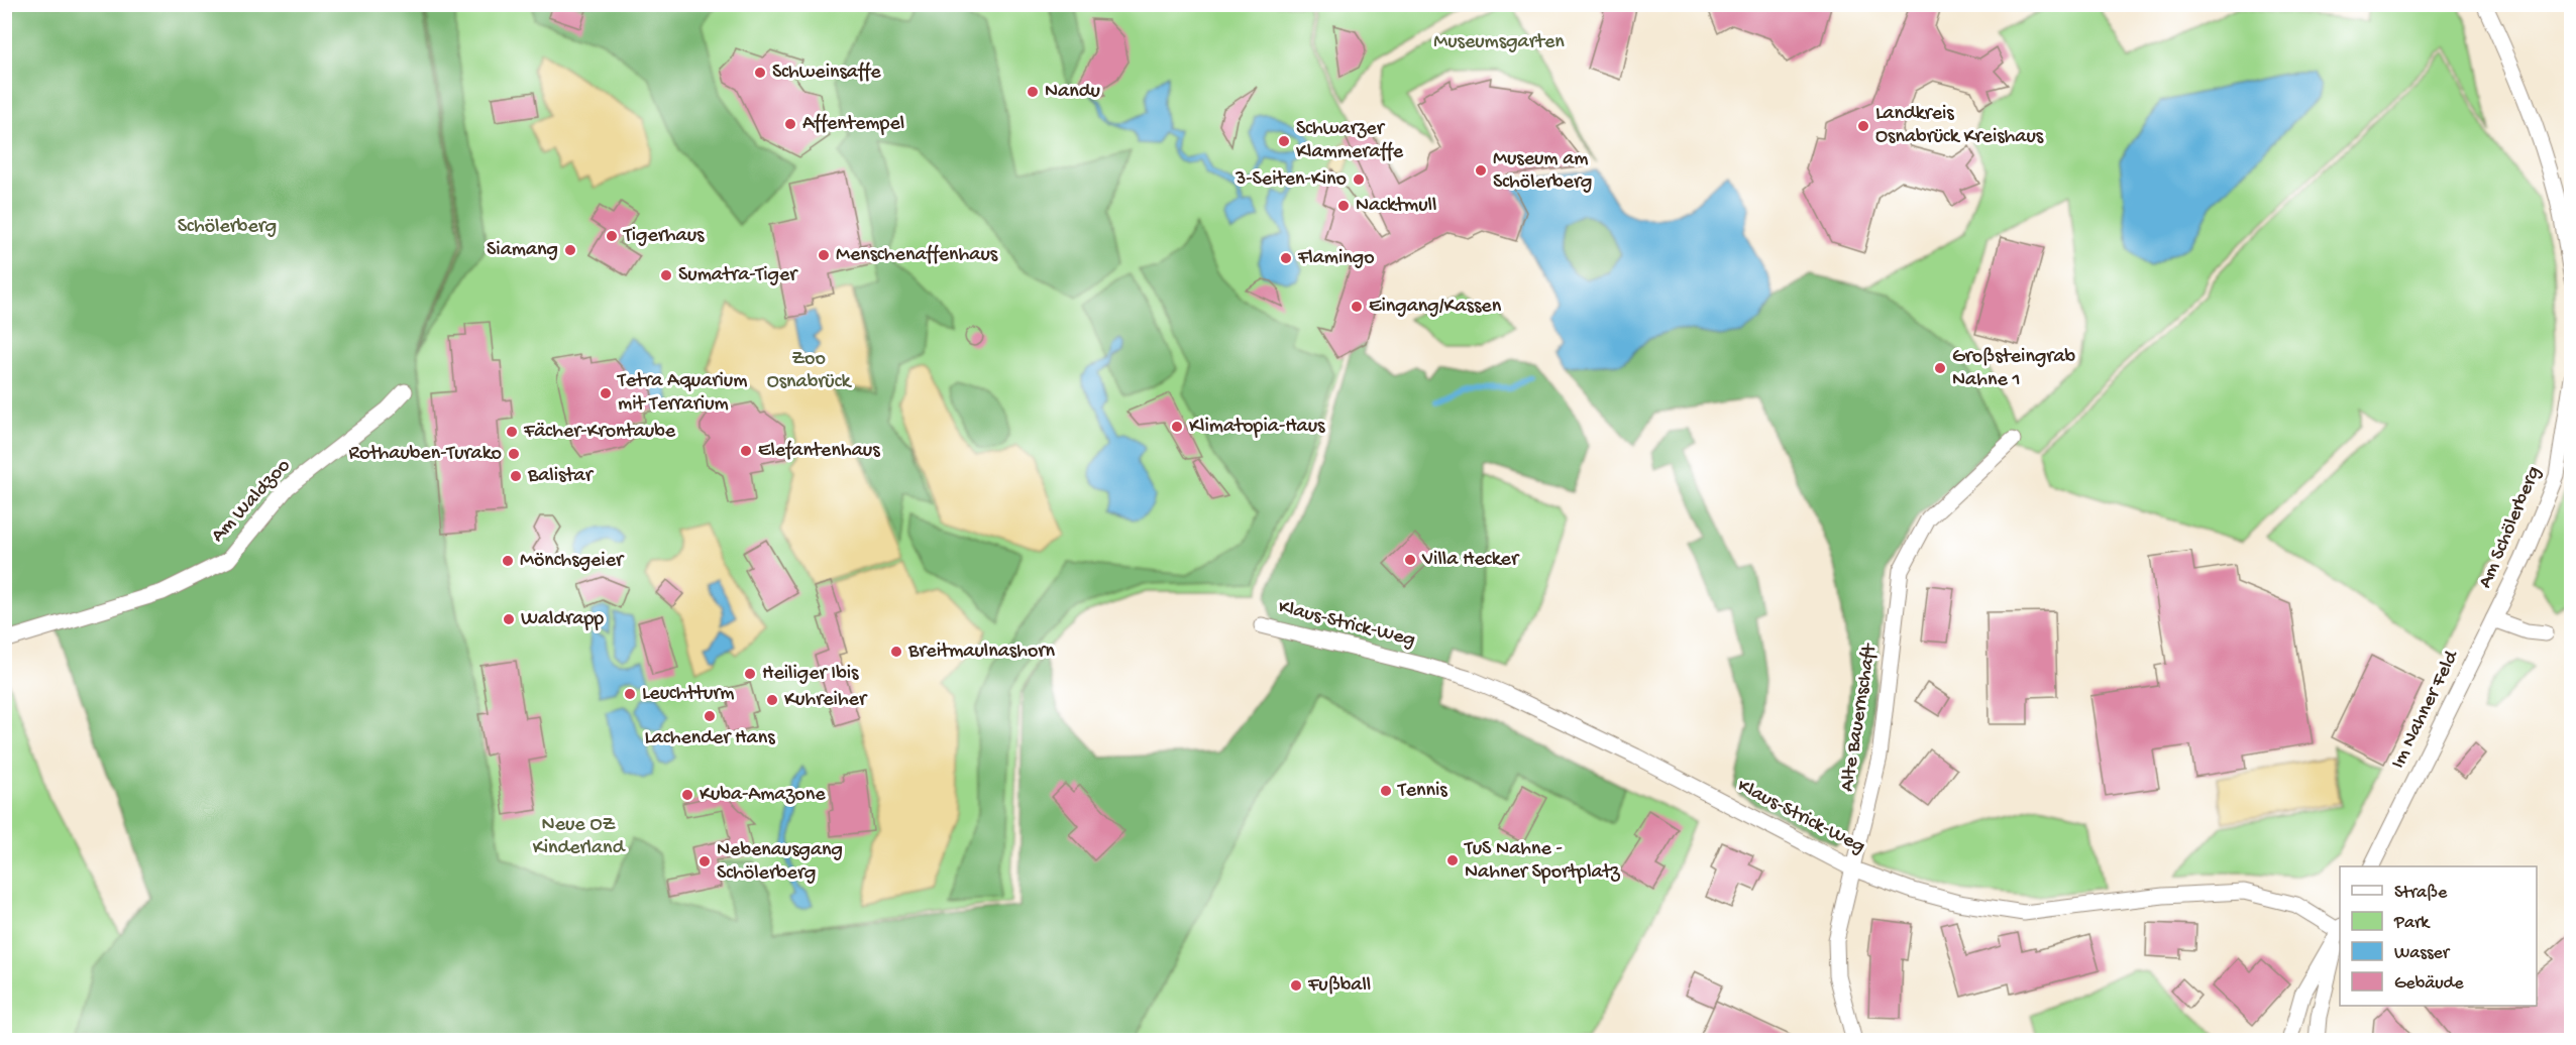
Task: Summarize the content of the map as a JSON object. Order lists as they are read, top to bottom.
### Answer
{
  "streets": {
    "street": [
      "Am Waldzoo",
      "Am Schölerberg",
      "Klaus-Strick-Weg",
      "Im Nahner Feld",
      "Alte Bauernschaft"
    ]
  },
  "crossings": [
    ["Am Schölerberg", "Im Nahner Feld"],
    ["Klaus-Strick-Weg", "Alte Bauernschaft"]
  ],
  "parks": [
    "Museumsgarten",
    "Schölerberg",
    "Zoo Osnabrück",
    "Neue OZ Kinderland"
  ],
  "places": [
    "Schweinsaffe",
    "Nandu",
    "Affentempel",
    "Landkreis Osnabrück Kreishaus",
    "Schwarzer Klammeraffe",
    "Museum am Schölerberg",
    "3-Seiten-Kino",
    "Nacktmull",
    "Tigerhaus",
    "Siamang",
    "Menschenaffenhaus",
    "Flamingo",
    "Sumatra-Tiger",
    "Eingang/Kassen",
    "Großsteingrab Nahne 1",
    "Tetra Aquarium mit Terrarium",
    "Klimatopia-Haus",
    "Fächer-Krontaube",
    "Elefantenhaus",
    "Rothauben-Turako",
    "Balistar",
    "Villa Hecker",
    "Mönchsgeier",
    "Waldrapp",
    "Breitmaulnashorn",
    "Heiliger Ibis",
    "Leuchtturm",
    "Kuhreiher",
    "Lachender Hans",
    "Tennis",
    "Kuba-Amazone",
    "TuS Nahne - Nahner Sportplatz",
    "Nebenausgang Schölerberg",
    "Fußball"
  ],
  "legend": [
    "Straße",
    "Park",
    "Wasser",
    "Gebäude"
  ]
}
